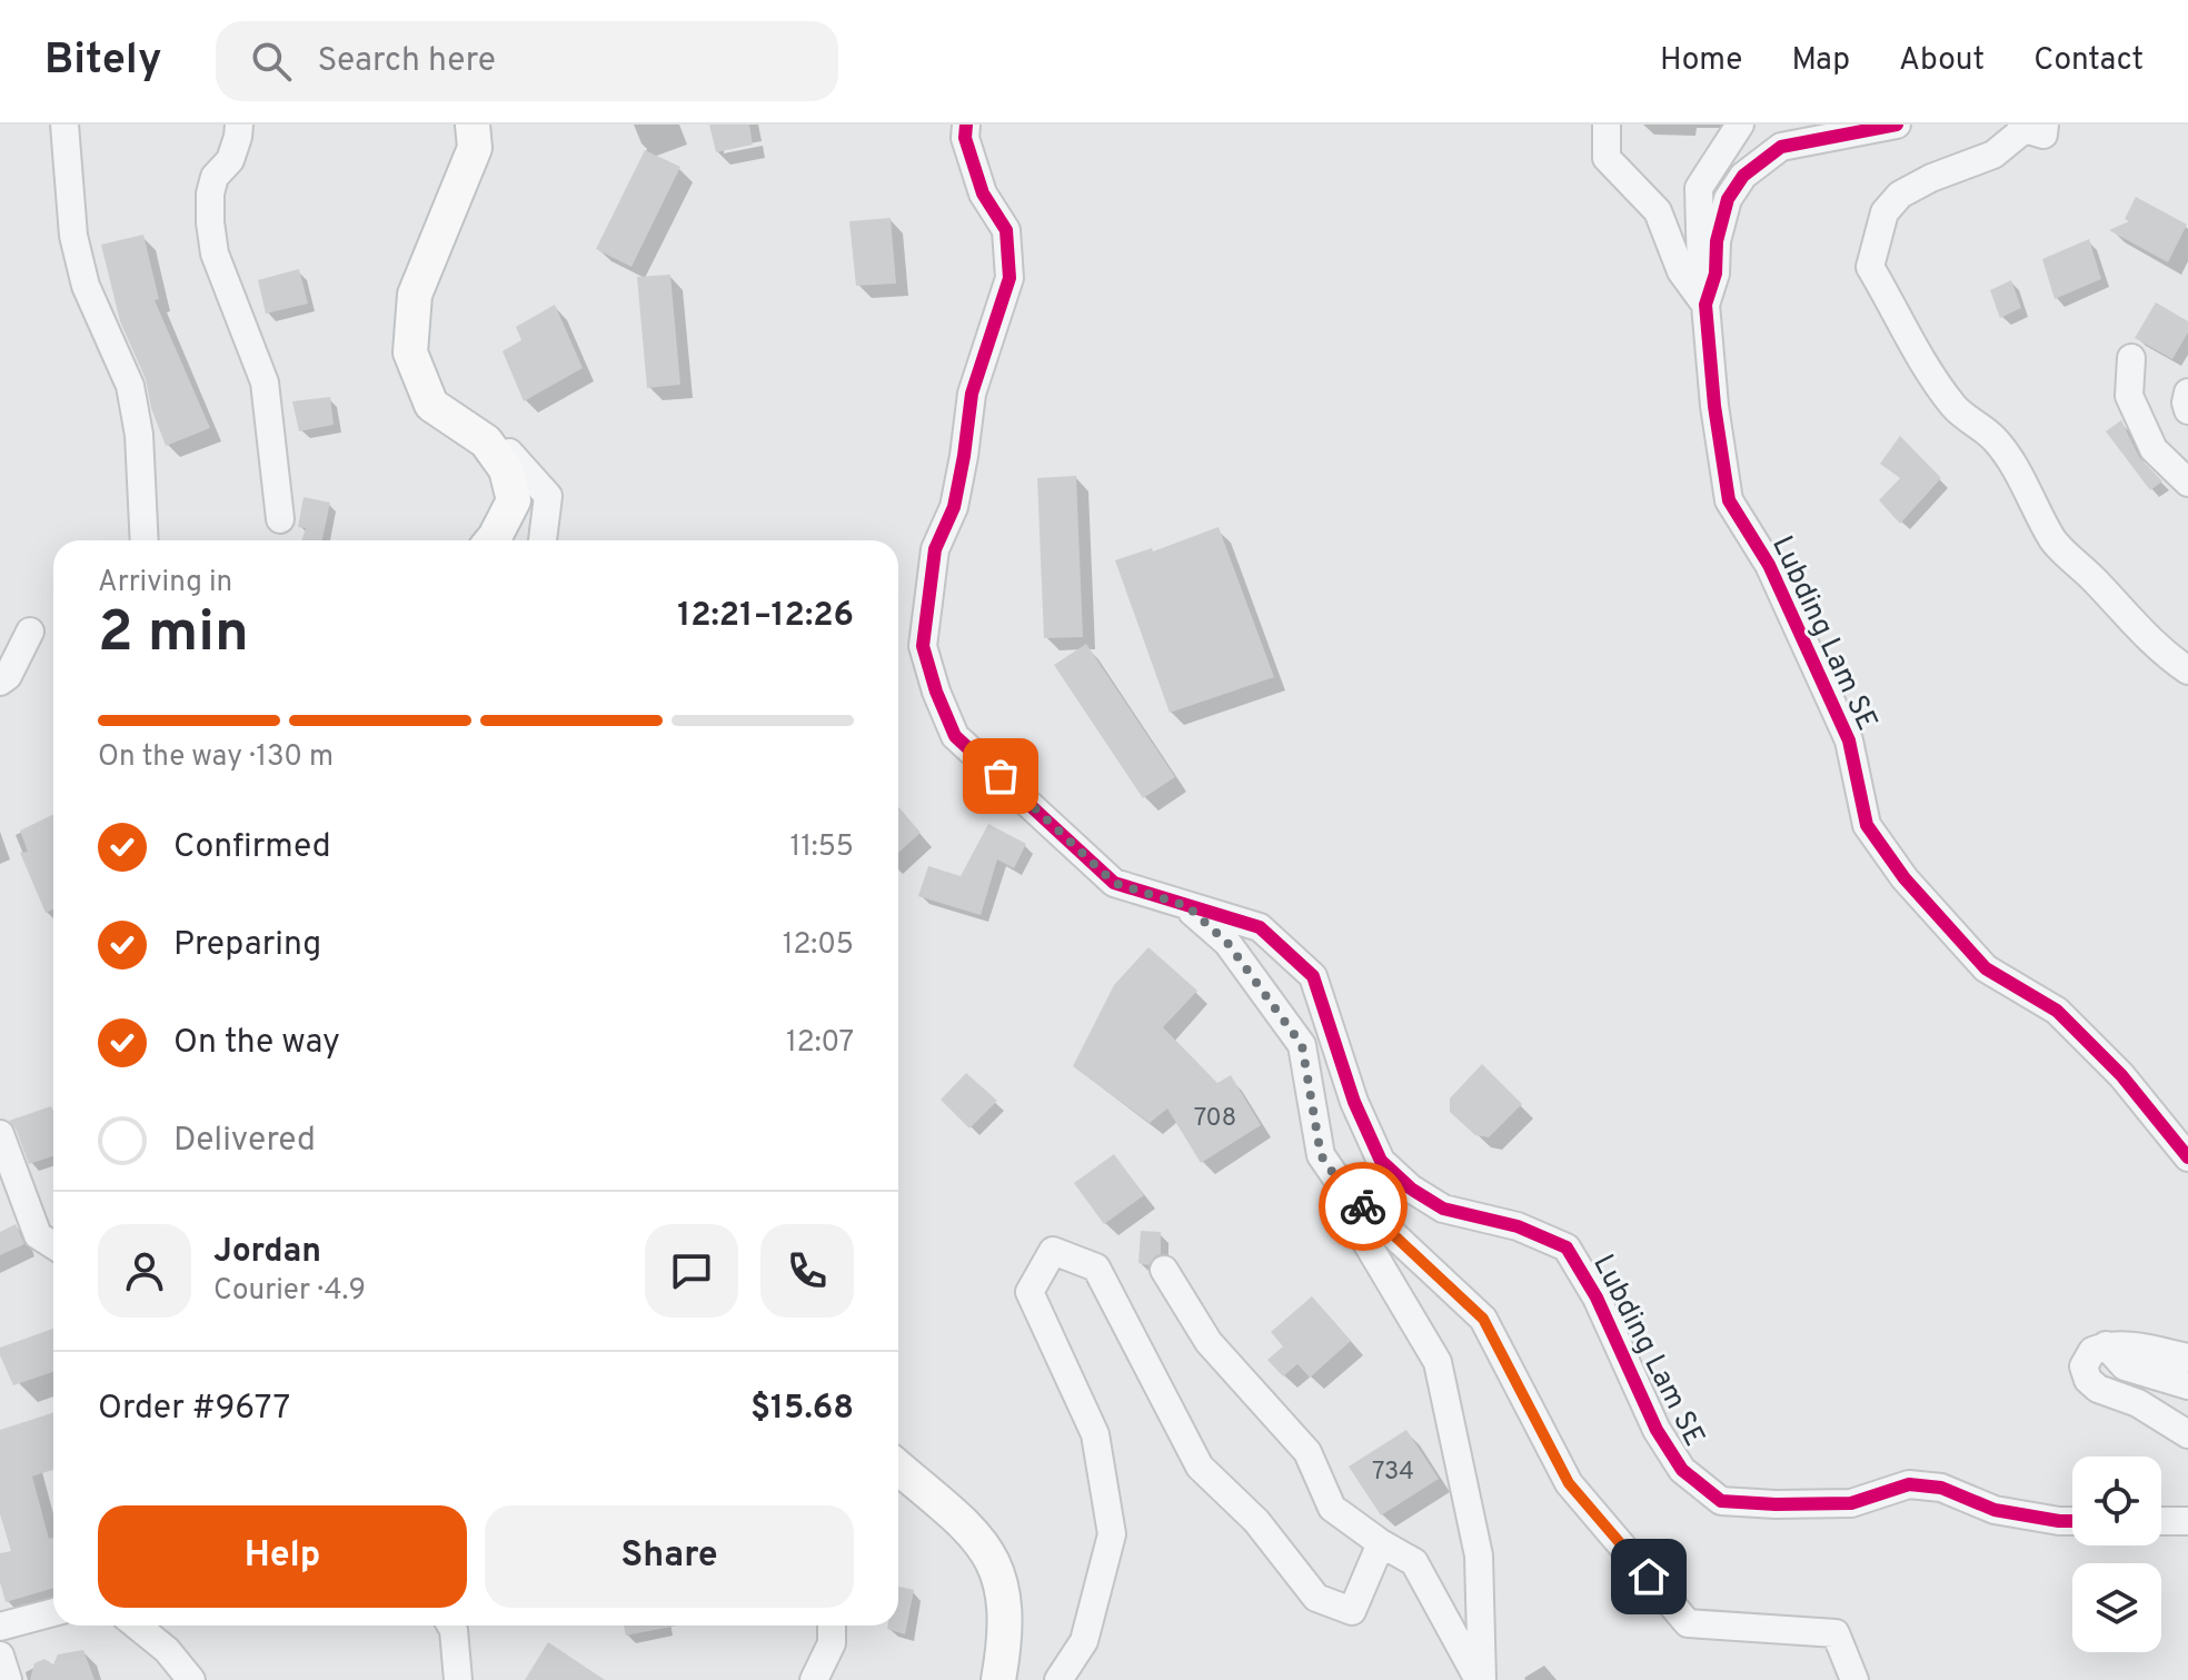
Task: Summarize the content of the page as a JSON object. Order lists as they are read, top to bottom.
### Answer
{
  "streets": {
    "street": ["Lubding Lam SE"]
  },
  "house_numbers": ["708", "734"],
  "page": {
    "header": "Bitely",
    "search": "Search here",
    "nav": [
      "Home",
      "Map",
      "About",
      "Contact"
    ],
    "heading": ["2 min", "Arriving in", "12:21–12:26"],
    "panel": [
      "Jordan",
      "Courier · 4.9",
      "Order #9677",
      "$15.68"
    ],
    "bar": "On the way · 130 m",
    "list": [
      ["Confirmed", "11:55"],
      ["Preparing", "12:05"],
      ["On the way", "12:07"],
      "Delivered"
    ],
    "buttons": ["Help", "Share"]
  }
}
